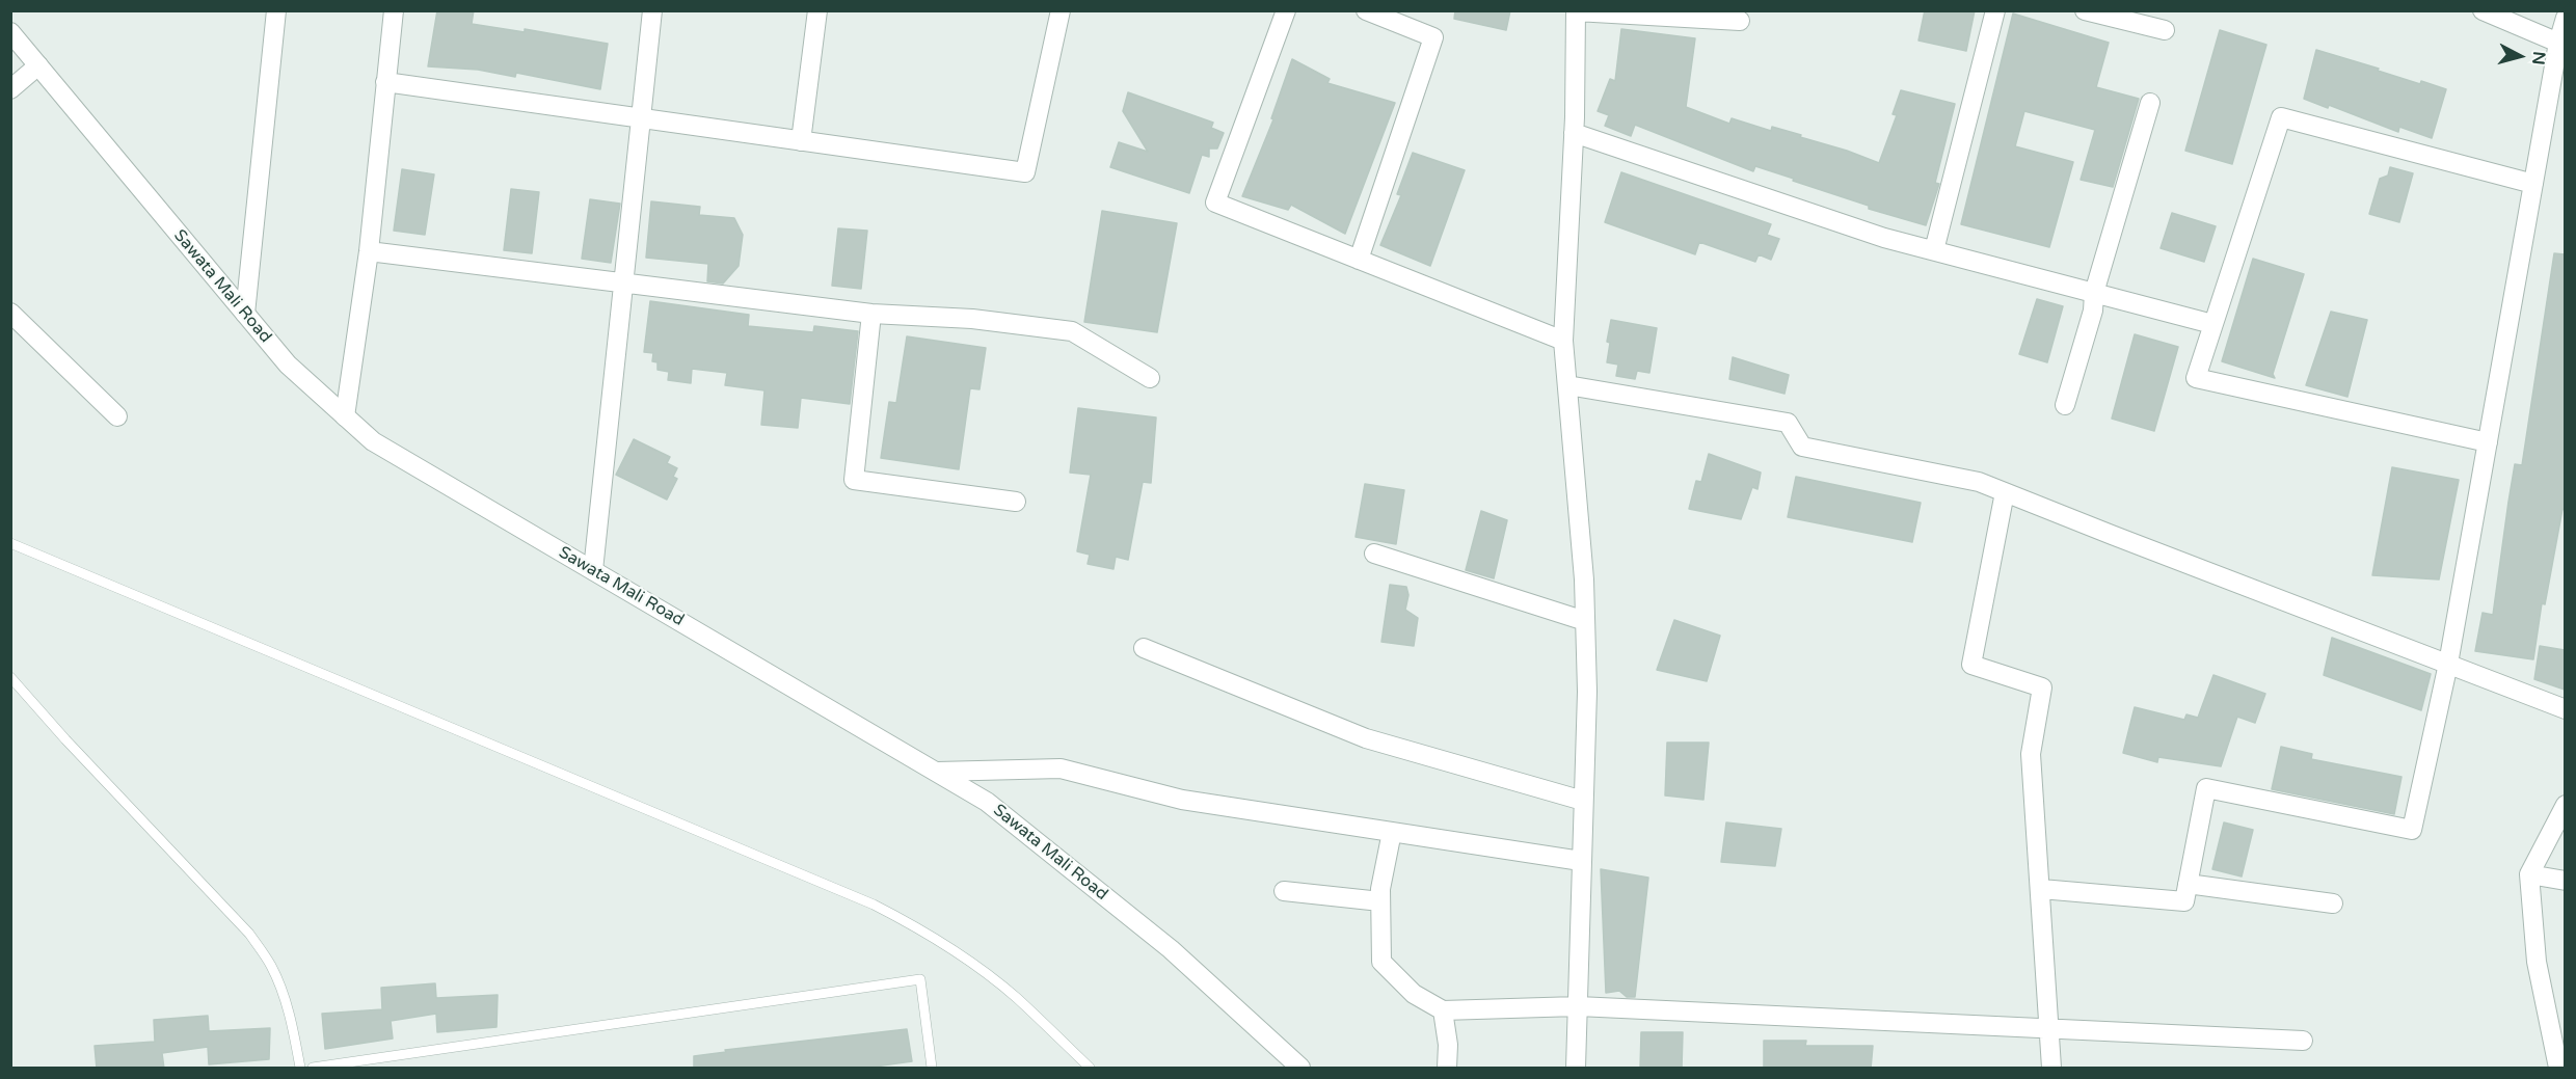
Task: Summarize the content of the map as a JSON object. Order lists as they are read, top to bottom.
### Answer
{
  "streets": {
    "street": ["Sawata Mali Road"]
  },
  "north": "right"
}
